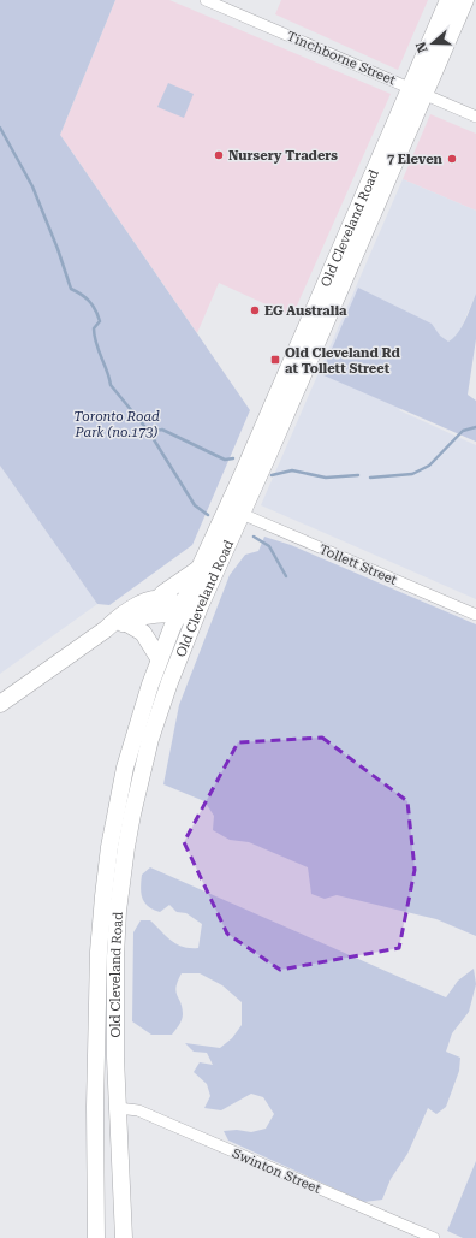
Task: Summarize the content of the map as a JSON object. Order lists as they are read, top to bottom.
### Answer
{
  "streets": {
    "main road": ["Old Cleveland Road"],
    "street": ["Tinchborne Street", "Tollett Street", "Swinton Street"]
  },
  "crossings": [
    ["Tinchborne Street", "Old Cleveland Road"],
    ["Old Cleveland Road", "Tollett Street"],
    ["Old Cleveland Road", "Swinton Street"]
  ],
  "parks": ["Toronto Road Park (no.173)"],
  "places": {
    "other": ["Nursery Traders", "7 Eleven", "EG Australia"],
    "transit": ["Old Cleveland Rd at Tollett Street"]
  },
  "north": "left"
}
